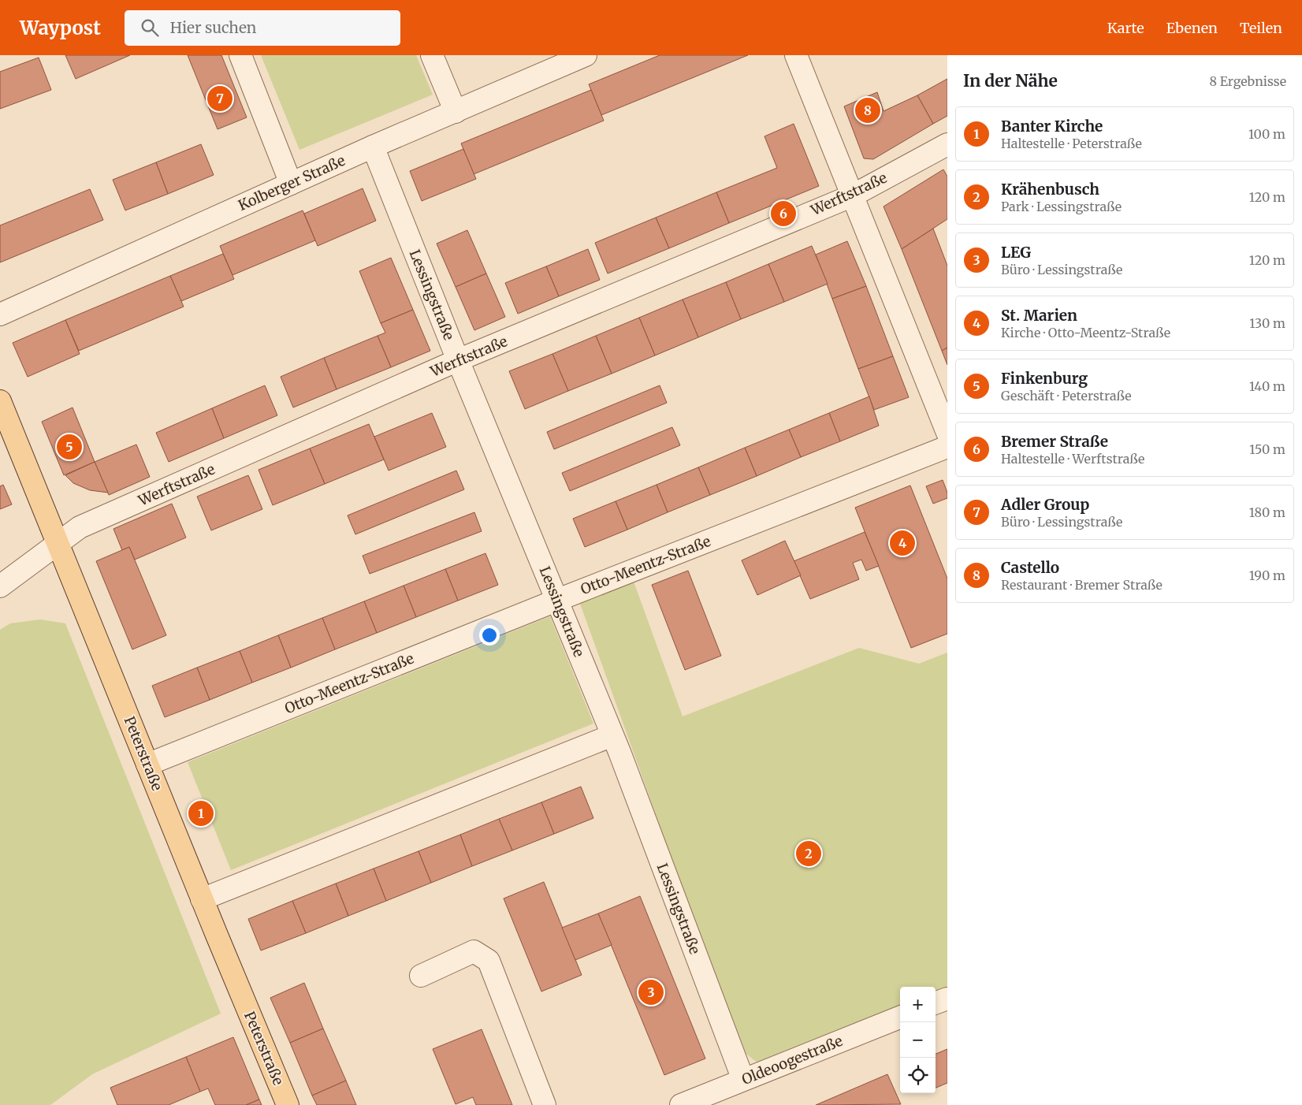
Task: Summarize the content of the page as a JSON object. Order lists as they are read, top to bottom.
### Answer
{
  "streets": {
    "main road": ["Peterstraße"],
    "street": [
      "Kolberger Straße",
      "Werftstraße",
      "Lessingstraße",
      "Otto-Meentz-Straße",
      "Oldeoogestraße"
    ]
  },
  "crossings": [
    ["Kolberger Straße", "Lessingstraße"],
    ["Werftstraße", "Lessingstraße"],
    ["Werftstraße", "Peterstraße"],
    ["Lessingstraße", "Otto-Meentz-Straße"],
    ["Lessingstraße", "Oldeoogestraße"],
    ["Otto-Meentz-Straße", "Peterstraße"]
  ],
  "page": {
    "header": "Waypost",
    "search": "Hier suchen",
    "nav": ["Karte", "Ebenen", "Teilen"],
    "heading": ["In der Nähe", "8 Ergebnisse"],
    "pins": [
      "7",
      "8",
      "6",
      "5",
      "4",
      "1",
      "2",
      "3"
    ],
    "list": [
      {
        "mark": "1",
        "name": "Banter Kirche",
        "note": "Haltestelle · Peterstraße",
        "value": "100 m"
      },
      {
        "mark": "2",
        "name": "Krähenbusch",
        "note": "Park · Lessingstraße",
        "value": "120 m"
      },
      {
        "mark": "3",
        "name": "LEG",
        "note": "Büro · Lessingstraße",
        "value": "120 m"
      },
      {
        "mark": "4",
        "name": "St. Marien",
        "note": "Kirche · Otto-Meentz-Straße",
        "value": "130 m"
      },
      {
        "mark": "5",
        "name": "Finkenburg",
        "note": "Geschäft · Peterstraße",
        "value": "140 m"
      },
      {
        "mark": "6",
        "name": "Bremer Straße",
        "note": "Haltestelle · Werftstraße",
        "value": "150 m"
      },
      {
        "mark": "7",
        "name": "Adler Group",
        "note": "Büro · Lessingstraße",
        "value": "180 m"
      },
      {
        "mark": "8",
        "name": "Castello",
        "note": "Restaurant · Bremer Straße",
        "value": "190 m"
      }
    ],
    "map_buttons": ["+", "−"]
  }
}
